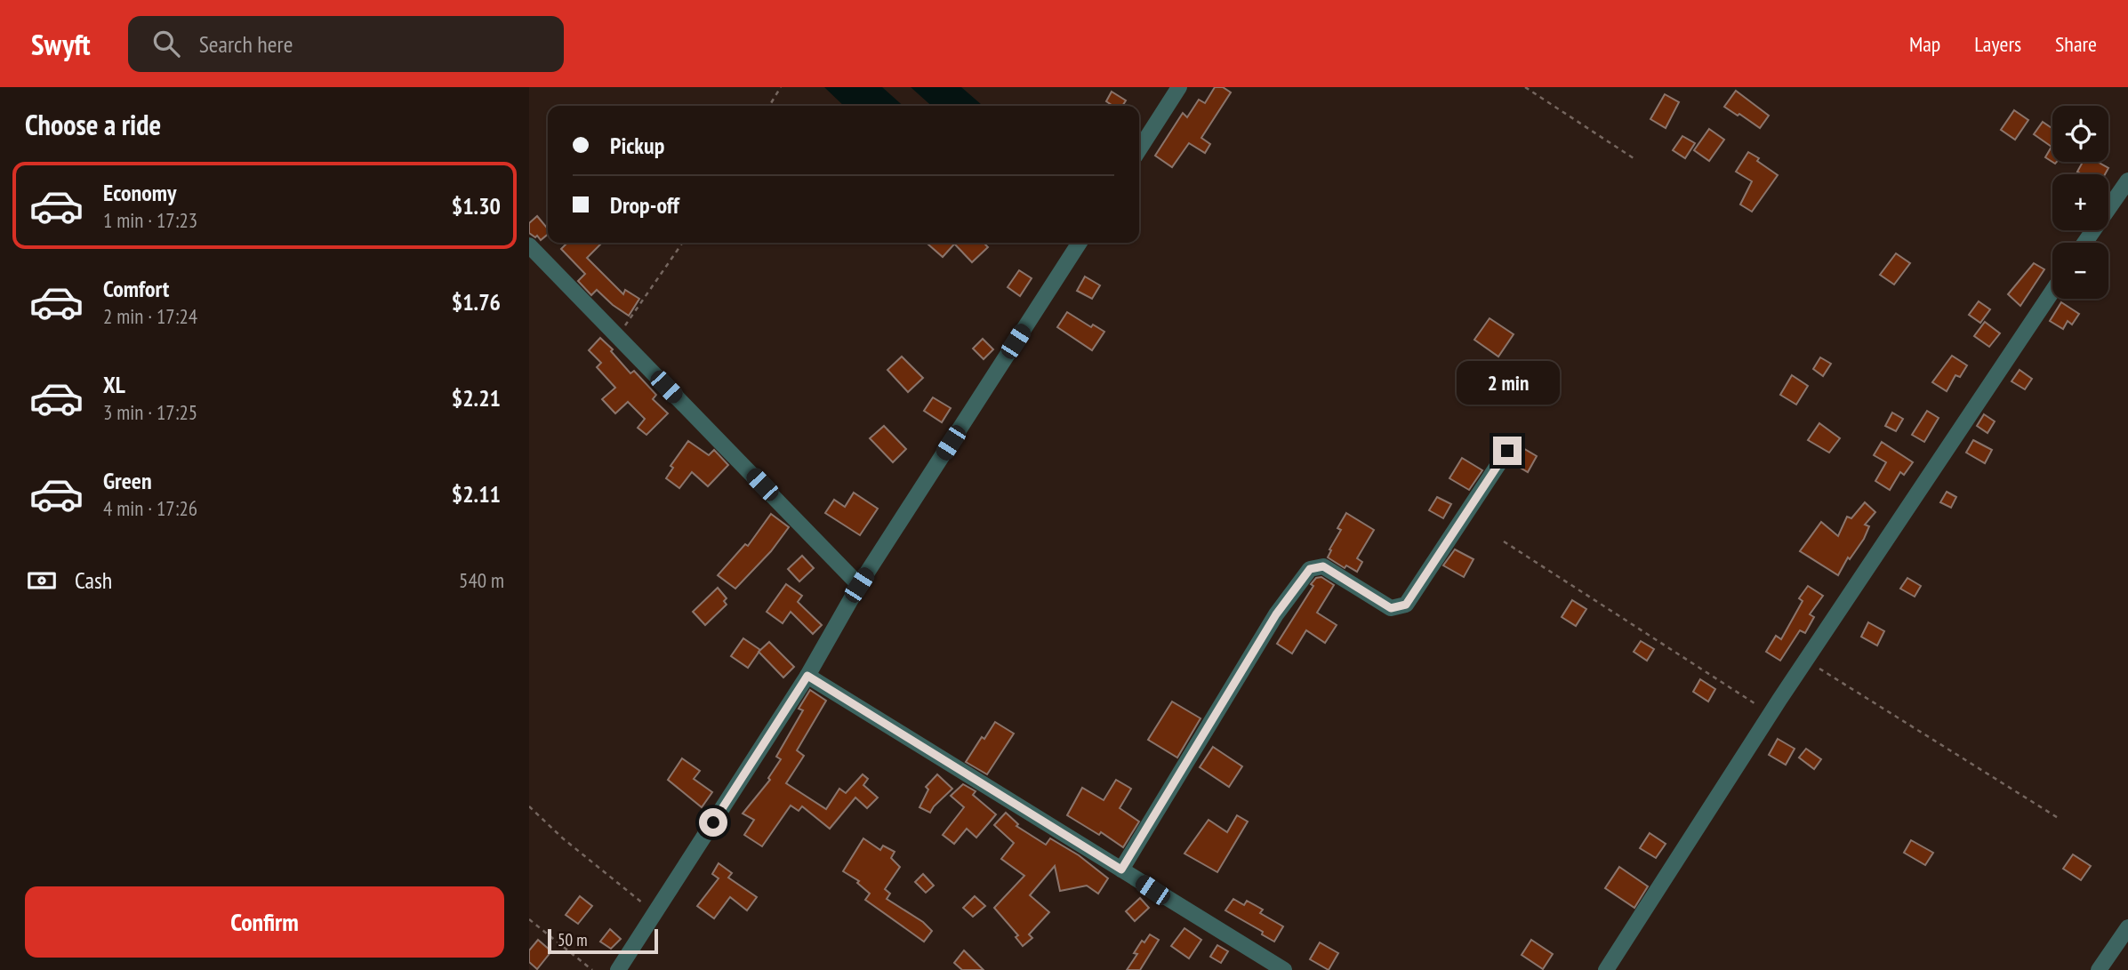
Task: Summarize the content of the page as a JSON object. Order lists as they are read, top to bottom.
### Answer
{
  "scale_bar": "50 m",
  "page": {
    "header": "Swyft",
    "search": "Search here",
    "nav": ["Map", "Layers", "Share"],
    "heading": "Choose a ride",
    "map_buttons": ["+", "−"],
    "banner": ["Pickup", "Drop-off"],
    "list": [
      {
        "name": "Economy",
        "note": "1 min · 17:23",
        "value": "$1.30"
      },
      {
        "name": "Comfort",
        "note": "2 min · 17:24",
        "value": "$1.76"
      },
      {
        "name": "XL",
        "note": "3 min · 17:25",
        "value": "$2.21"
      },
      {
        "name": "Green",
        "note": "4 min · 17:26",
        "value": "$2.11"
      }
    ],
    "bubble": "2 min",
    "pay": ["Cash", "540 m"],
    "buttons": "Confirm",
    "scale": "50 m"
  }
}
